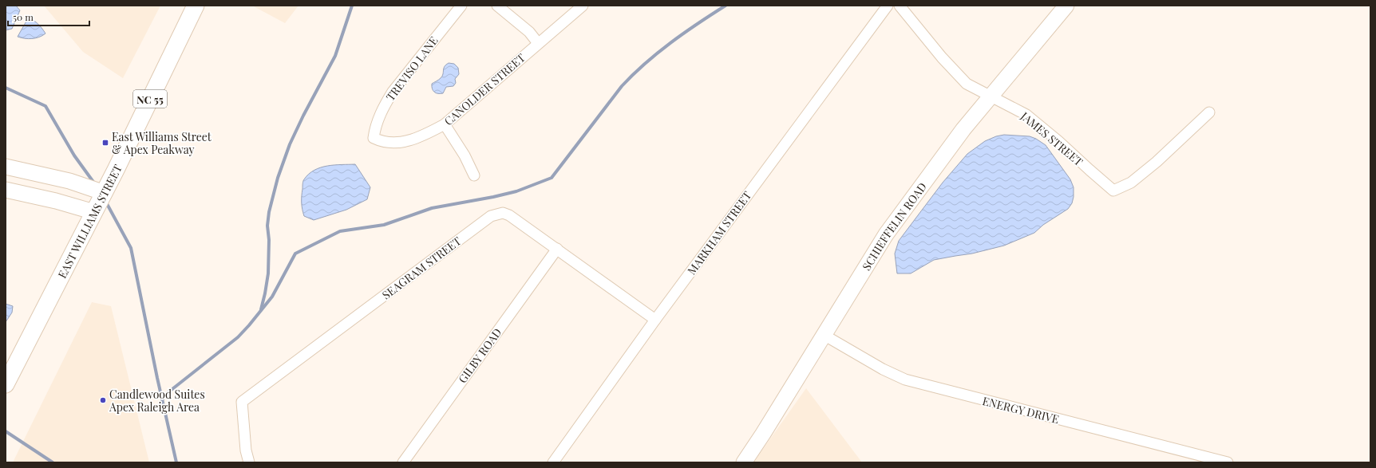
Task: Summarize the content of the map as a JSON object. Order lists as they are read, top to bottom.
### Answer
{
  "streets": {
    "main road": ["NC 55", "EAST WILLIAMS STREET"],
    "street": [
      "TREVISO LANE",
      "CANOLDER STREET",
      "JAMES STREET",
      "SCHIEFFELIN ROAD",
      "MARKHAM STREET",
      "SEAGRAM STREET",
      "GILBY ROAD",
      "ENERGY DRIVE"
    ]
  },
  "crossings": [
    ["TREVISO LANE", "CANOLDER STREET"],
    ["JAMES STREET", "SCHIEFFELIN ROAD"],
    ["SCHIEFFELIN ROAD", "ENERGY DRIVE"],
    ["MARKHAM STREET", "SEAGRAM STREET"],
    ["SEAGRAM STREET", "GILBY ROAD"]
  ],
  "places": {
    "transit": ["East Williams Street & Apex Peakway"],
    "other": ["Candlewood Suites Apex Raleigh Area"]
  },
  "scale_bar": "50 m"
}
